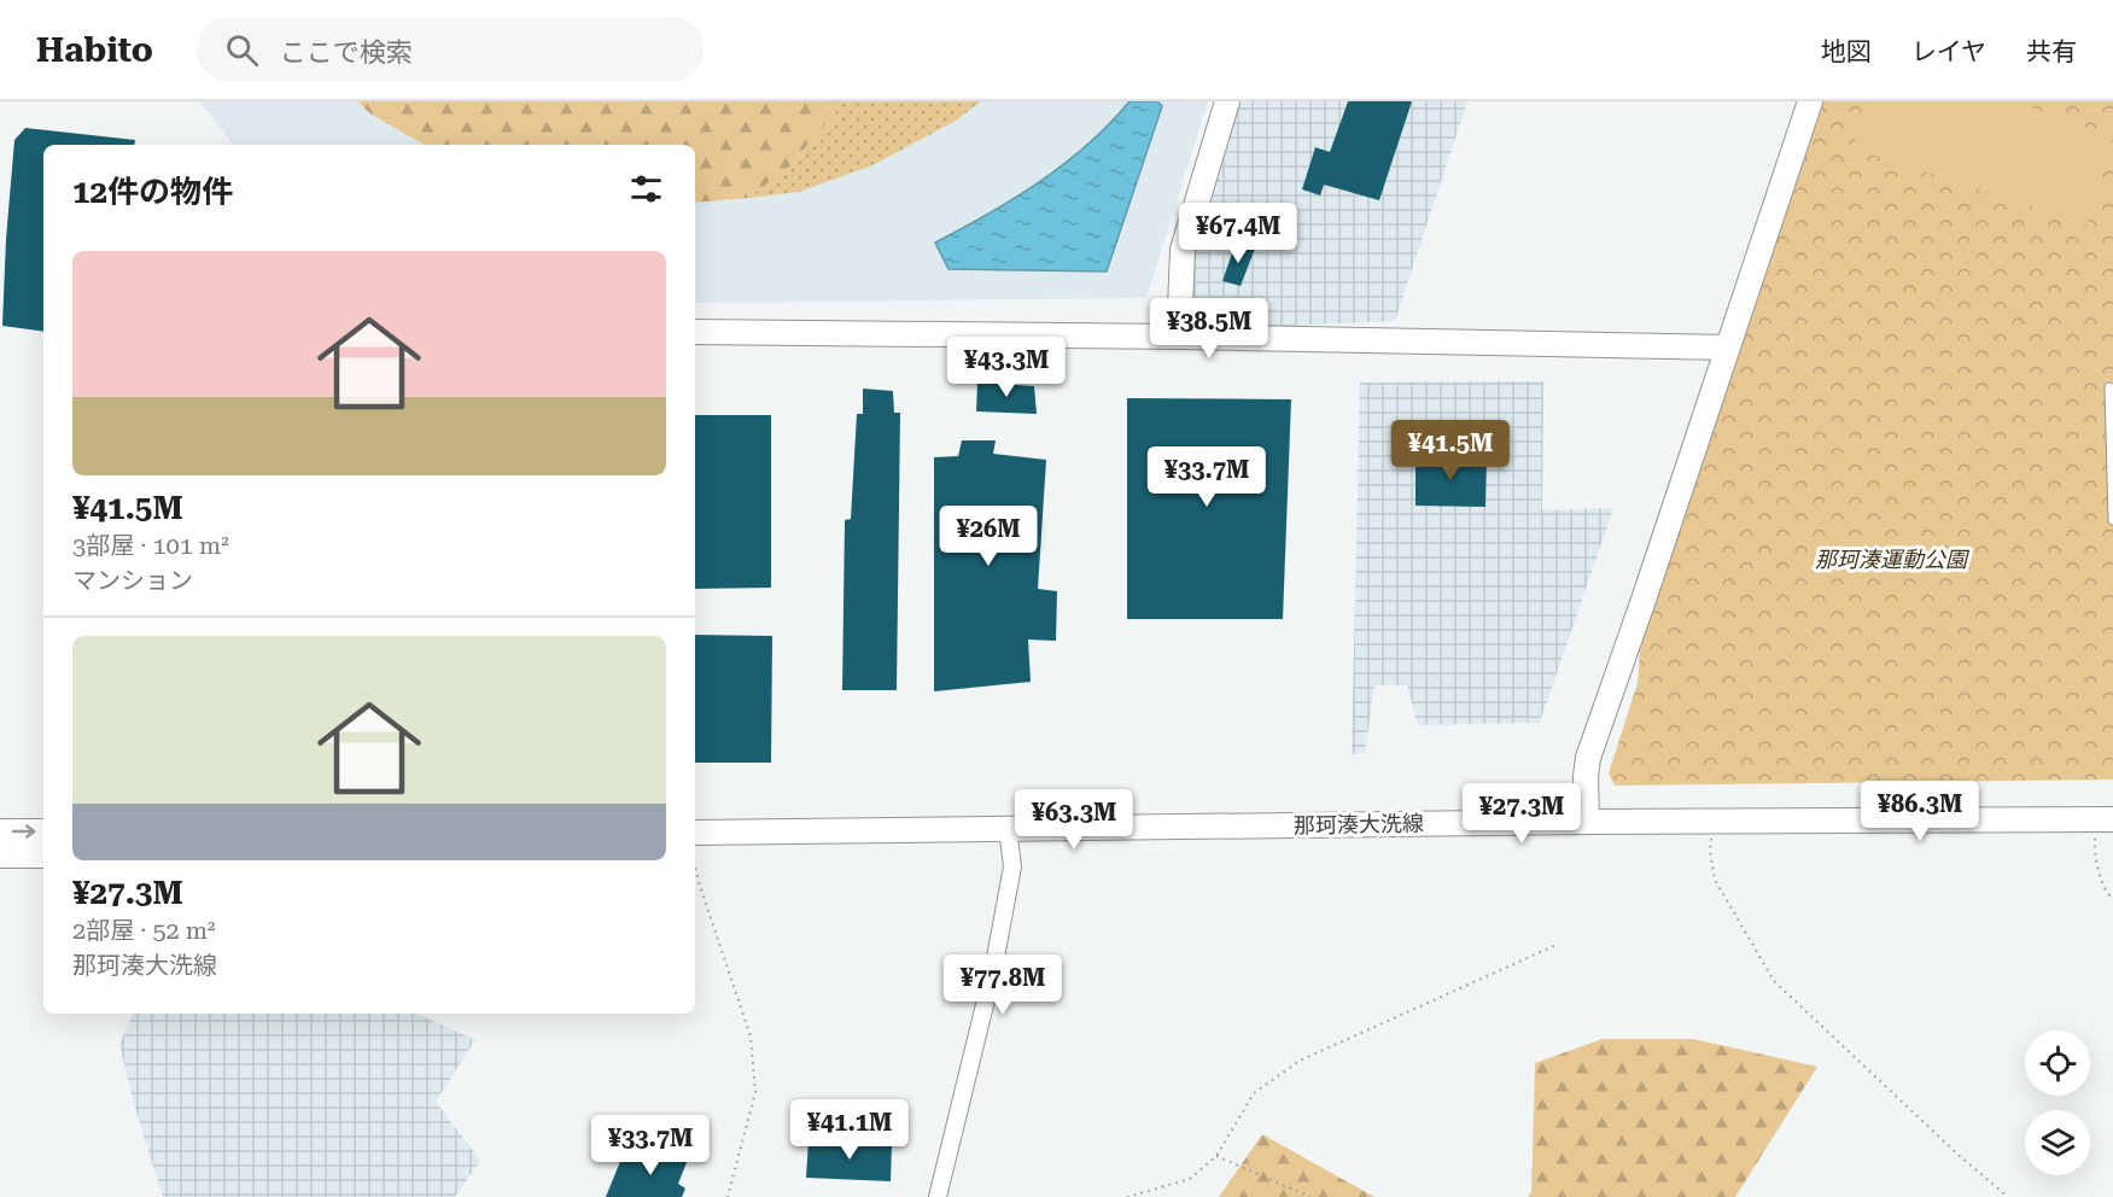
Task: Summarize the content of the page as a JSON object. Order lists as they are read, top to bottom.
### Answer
{
  "streets": {
    "street": ["那珂湊大洗線"]
  },
  "parks": ["那珂湊運動公園"],
  "page": {
    "header": "Habito",
    "search": "ここで検索",
    "nav": ["地図", "レイヤ", "共有"],
    "heading": "12件の物件",
    "price": [
      "¥67.4M",
      "¥38.5M",
      "¥43.3M",
      "¥41.5M",
      "¥33.7M",
      "¥26M",
      "¥86.3M",
      "¥27.3M",
      "¥63.3M",
      "¥77.8M",
      "¥41.1M",
      "¥33.7M"
    ],
    "list": [
      {
        "name": "¥41.5M",
        "note": "3部屋 · 101 m² · マンション"
      },
      {
        "name": "¥27.3M",
        "note": "2部屋 · 52 m² · 那珂湊大洗線"
      }
    ]
  }
}
